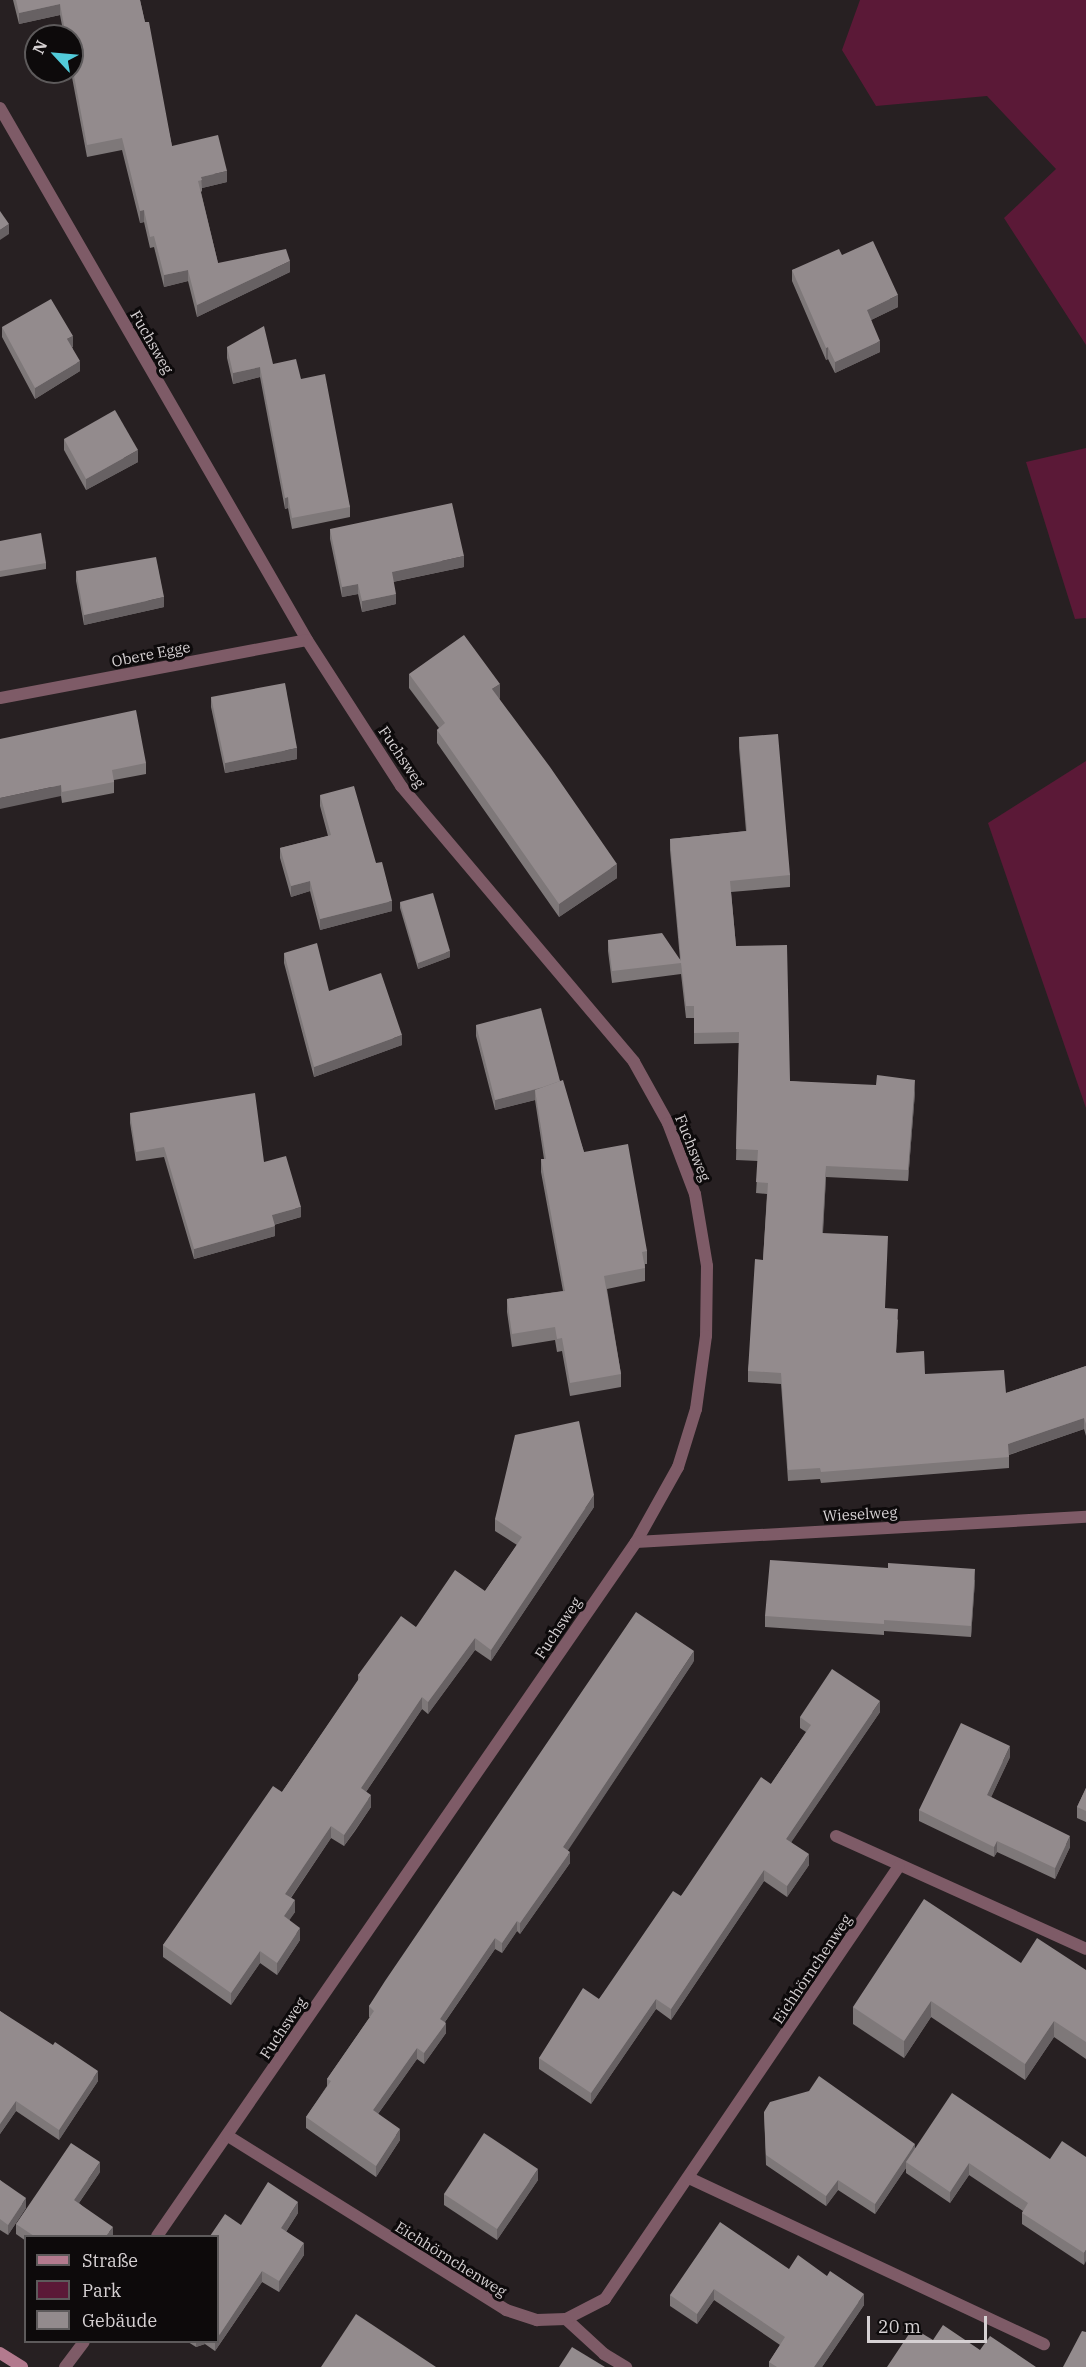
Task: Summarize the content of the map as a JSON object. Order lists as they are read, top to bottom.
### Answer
{
  "streets": {
    "street": [
      "Fuchsweg",
      "Obere Egge",
      "Wieselweg",
      "Eichhörnchenweg"
    ]
  },
  "crossings": [
    ["Fuchsweg", "Obere Egge"],
    ["Fuchsweg", "Wieselweg"],
    ["Fuchsweg", "Eichhörnchenweg"]
  ],
  "legend": ["Straße", "Park", "Gebäude"],
  "scale_bar": "20 m",
  "north": "top left"
}
